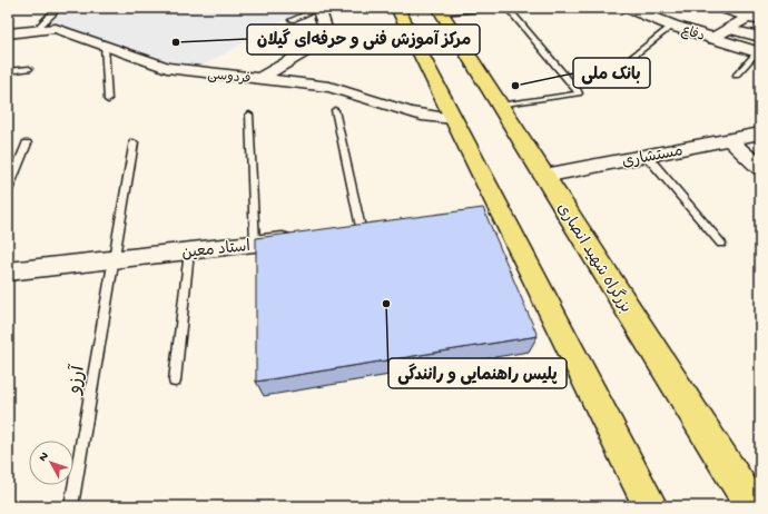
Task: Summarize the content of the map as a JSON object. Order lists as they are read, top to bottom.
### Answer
{
  "streets": {
    "main road": ["دفاع", "بزرگراه شهید انصاری"],
    "street": ["فردوسی", "مستشاری", "استاد معین"],
    "lane": ["آرزو"]
  },
  "crossings": [
    ["مستشاری", "بزرگراه شهید انصاری"],
    ["استاد معین", "آرزو"]
  ],
  "places": ["مرکز آموزش فنی و حرفه‌ای گیلان", "بانک ملی", "پلیس راهنمایی و رانندگی"],
  "north": "top left"
}
